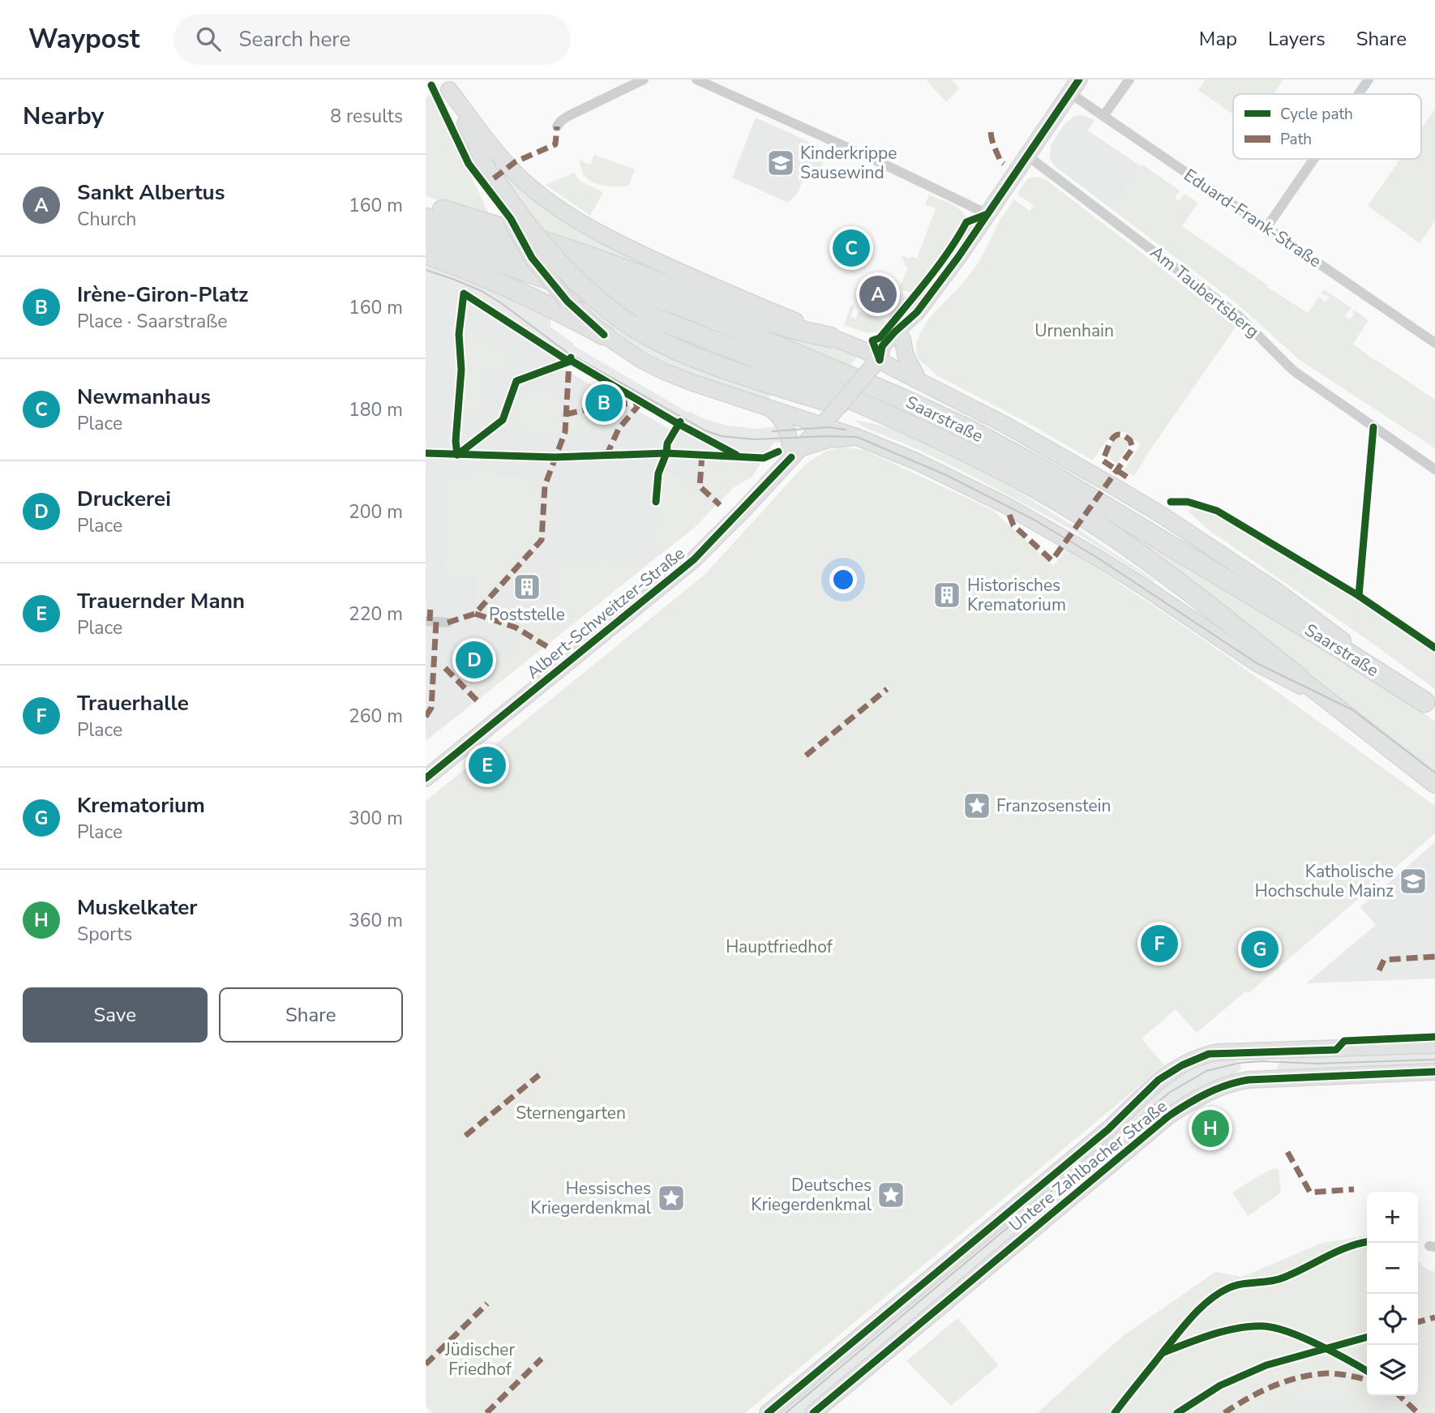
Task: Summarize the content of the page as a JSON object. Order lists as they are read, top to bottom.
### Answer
{
  "streets": {
    "highway": ["Saarstraße"],
    "street": [
      "Eduard-Frank-Straße",
      "Am Taubertsberg",
      "Albert-Schweitzer-Straße",
      "Untere Zahlbacher Straße"
    ]
  },
  "crossings": [
    ["Saarstraße", "Albert-Schweitzer-Straße"]
  ],
  "parks": [
    "Urnenhain",
    "Hauptfriedhof",
    "Sternengarten",
    "Jüdischer Friedhof"
  ],
  "places": {
    "school or university": ["Kinderkrippe Sausewind", "Katholische Hochschule Mainz"],
    "building": ["Poststelle", "Historisches Krematorium"],
    "place": ["Franzosenstein", "Deutsches Kriegerdenkmal", "Hessisches Kriegerdenkmal"]
  },
  "legend": ["Cycle path", "Path"],
  "page": {
    "header": "Waypost",
    "search": "Search here",
    "nav": ["Map", "Layers", "Share"],
    "heading": ["Nearby", "8 results"],
    "list": [
      {
        "mark": "A",
        "name": "Sankt Albertus",
        "note": "Church",
        "value": "160 m"
      },
      {
        "mark": "B",
        "name": "Irène-Giron-Platz",
        "note": "Place · Saarstraße",
        "value": "160 m"
      },
      {
        "mark": "C",
        "name": "Newmanhaus",
        "note": "Place",
        "value": "180 m"
      },
      {
        "mark": "D",
        "name": "Druckerei",
        "note": "Place",
        "value": "200 m"
      },
      {
        "mark": "E",
        "name": "Trauernder Mann",
        "note": "Place",
        "value": "220 m"
      },
      {
        "mark": "F",
        "name": "Trauerhalle",
        "note": "Place",
        "value": "260 m"
      },
      {
        "mark": "G",
        "name": "Krematorium",
        "note": "Place",
        "value": "300 m"
      },
      {
        "mark": "H",
        "name": "Muskelkater",
        "note": "Sports",
        "value": "360 m"
      }
    ],
    "pins": [
      "C",
      "A",
      "B",
      "D",
      "E",
      "F",
      "G",
      "H"
    ],
    "buttons": ["Save", "Share"],
    "map_buttons": ["+", "−"]
  }
}
